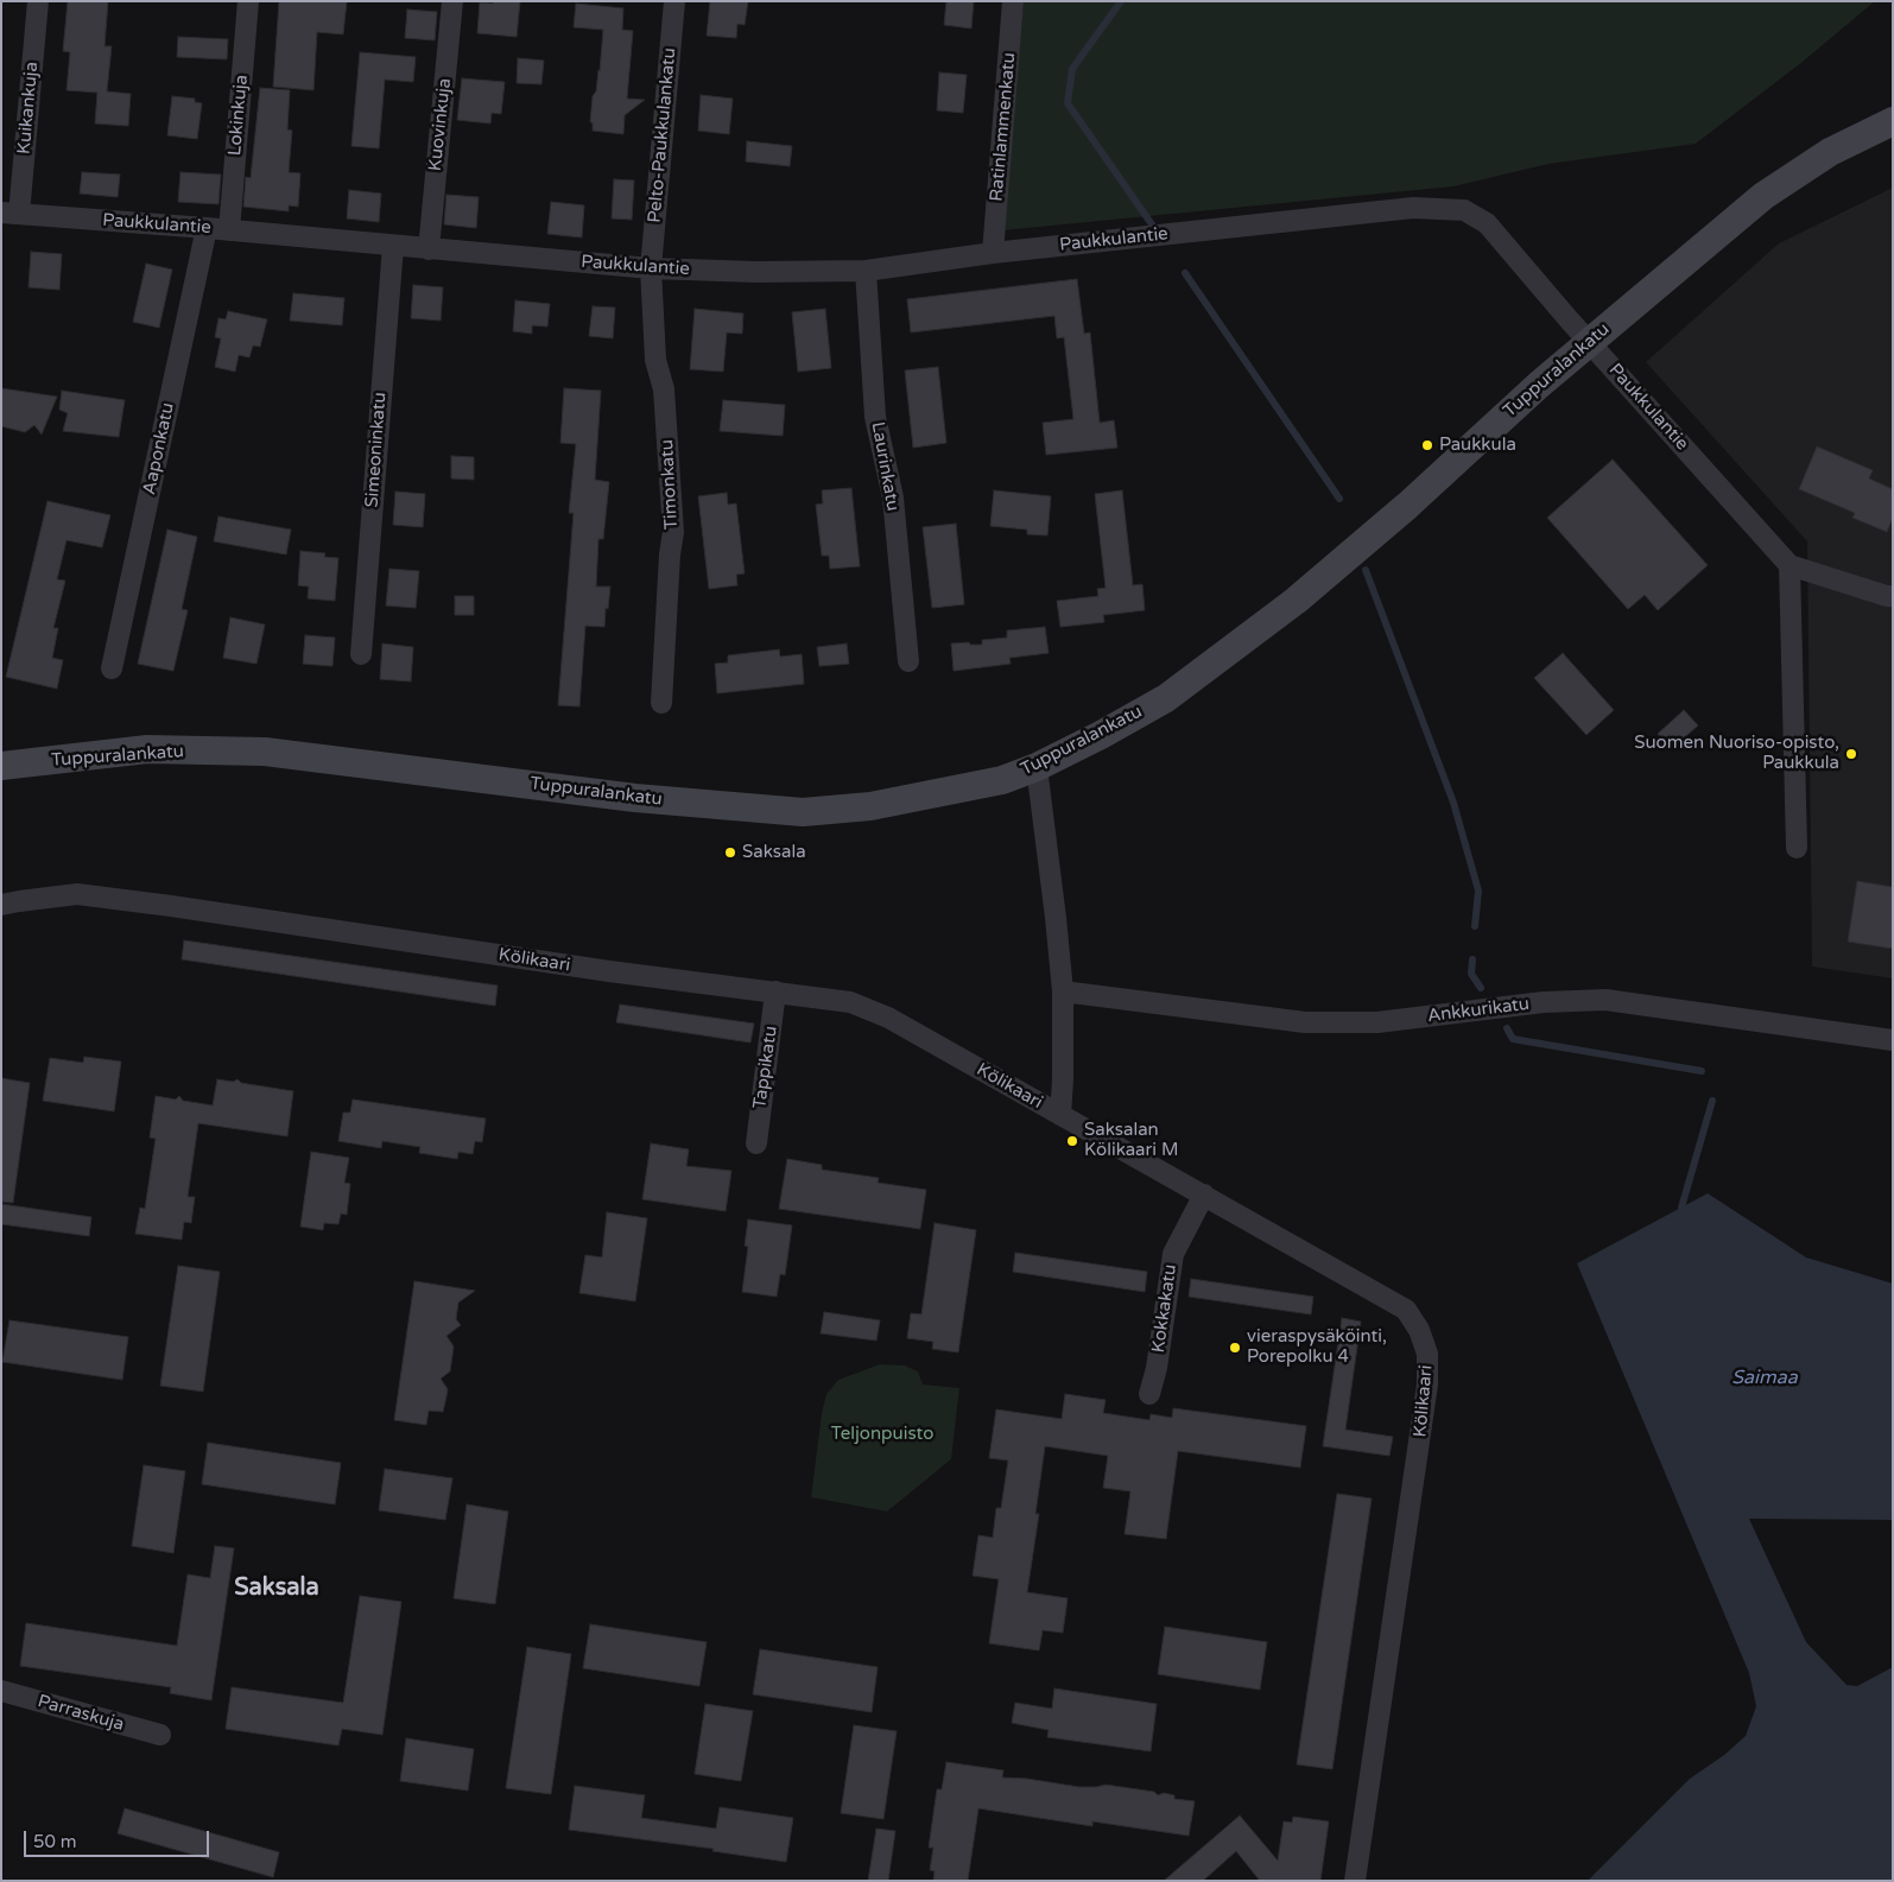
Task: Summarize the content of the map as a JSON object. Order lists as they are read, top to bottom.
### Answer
{
  "streets": {
    "street": [
      "Kuikankuja",
      "Lokinkuja",
      "Kuovinkuja",
      "Ratinlammenkatu",
      "Pelto-Paukkulankatu",
      "Paukkulantie",
      "Tuppuralankatu",
      "Aaponkatu",
      "Simeoninkatu",
      "Laurinkatu",
      "Timonkatu",
      "Kölikaari",
      "Ankkurikatu",
      "Tappikatu",
      "Kokkakatu",
      "Parraskuja"
    ]
  },
  "crossings": [
    ["Kuikankuja", "Paukkulantie"],
    ["Lokinkuja", "Paukkulantie"],
    ["Kuovinkuja", "Paukkulantie"],
    ["Ratinlammenkatu", "Paukkulantie"],
    ["Pelto-Paukkulankatu", "Paukkulantie"],
    ["Pelto-Paukkulankatu", "Timonkatu"],
    ["Paukkulantie", "Tuppuralankatu"],
    ["Paukkulantie", "Aaponkatu"],
    ["Paukkulantie", "Simeoninkatu"],
    ["Paukkulantie", "Laurinkatu"],
    ["Paukkulantie", "Timonkatu"],
    ["Kölikaari", "Tappikatu"],
    ["Kölikaari", "Kokkakatu"]
  ],
  "districts": ["Saksala"],
  "water": ["Saimaa"],
  "parks": ["Teljonpuisto"],
  "places": [
    "Paukkula",
    "Suomen Nuoriso-opisto, Paukkula",
    "Saksala",
    "Saksalan Kölikaari M",
    "vieraspysäköinti, Porepolku 4"
  ],
  "scale_bar": "50 m"
}
